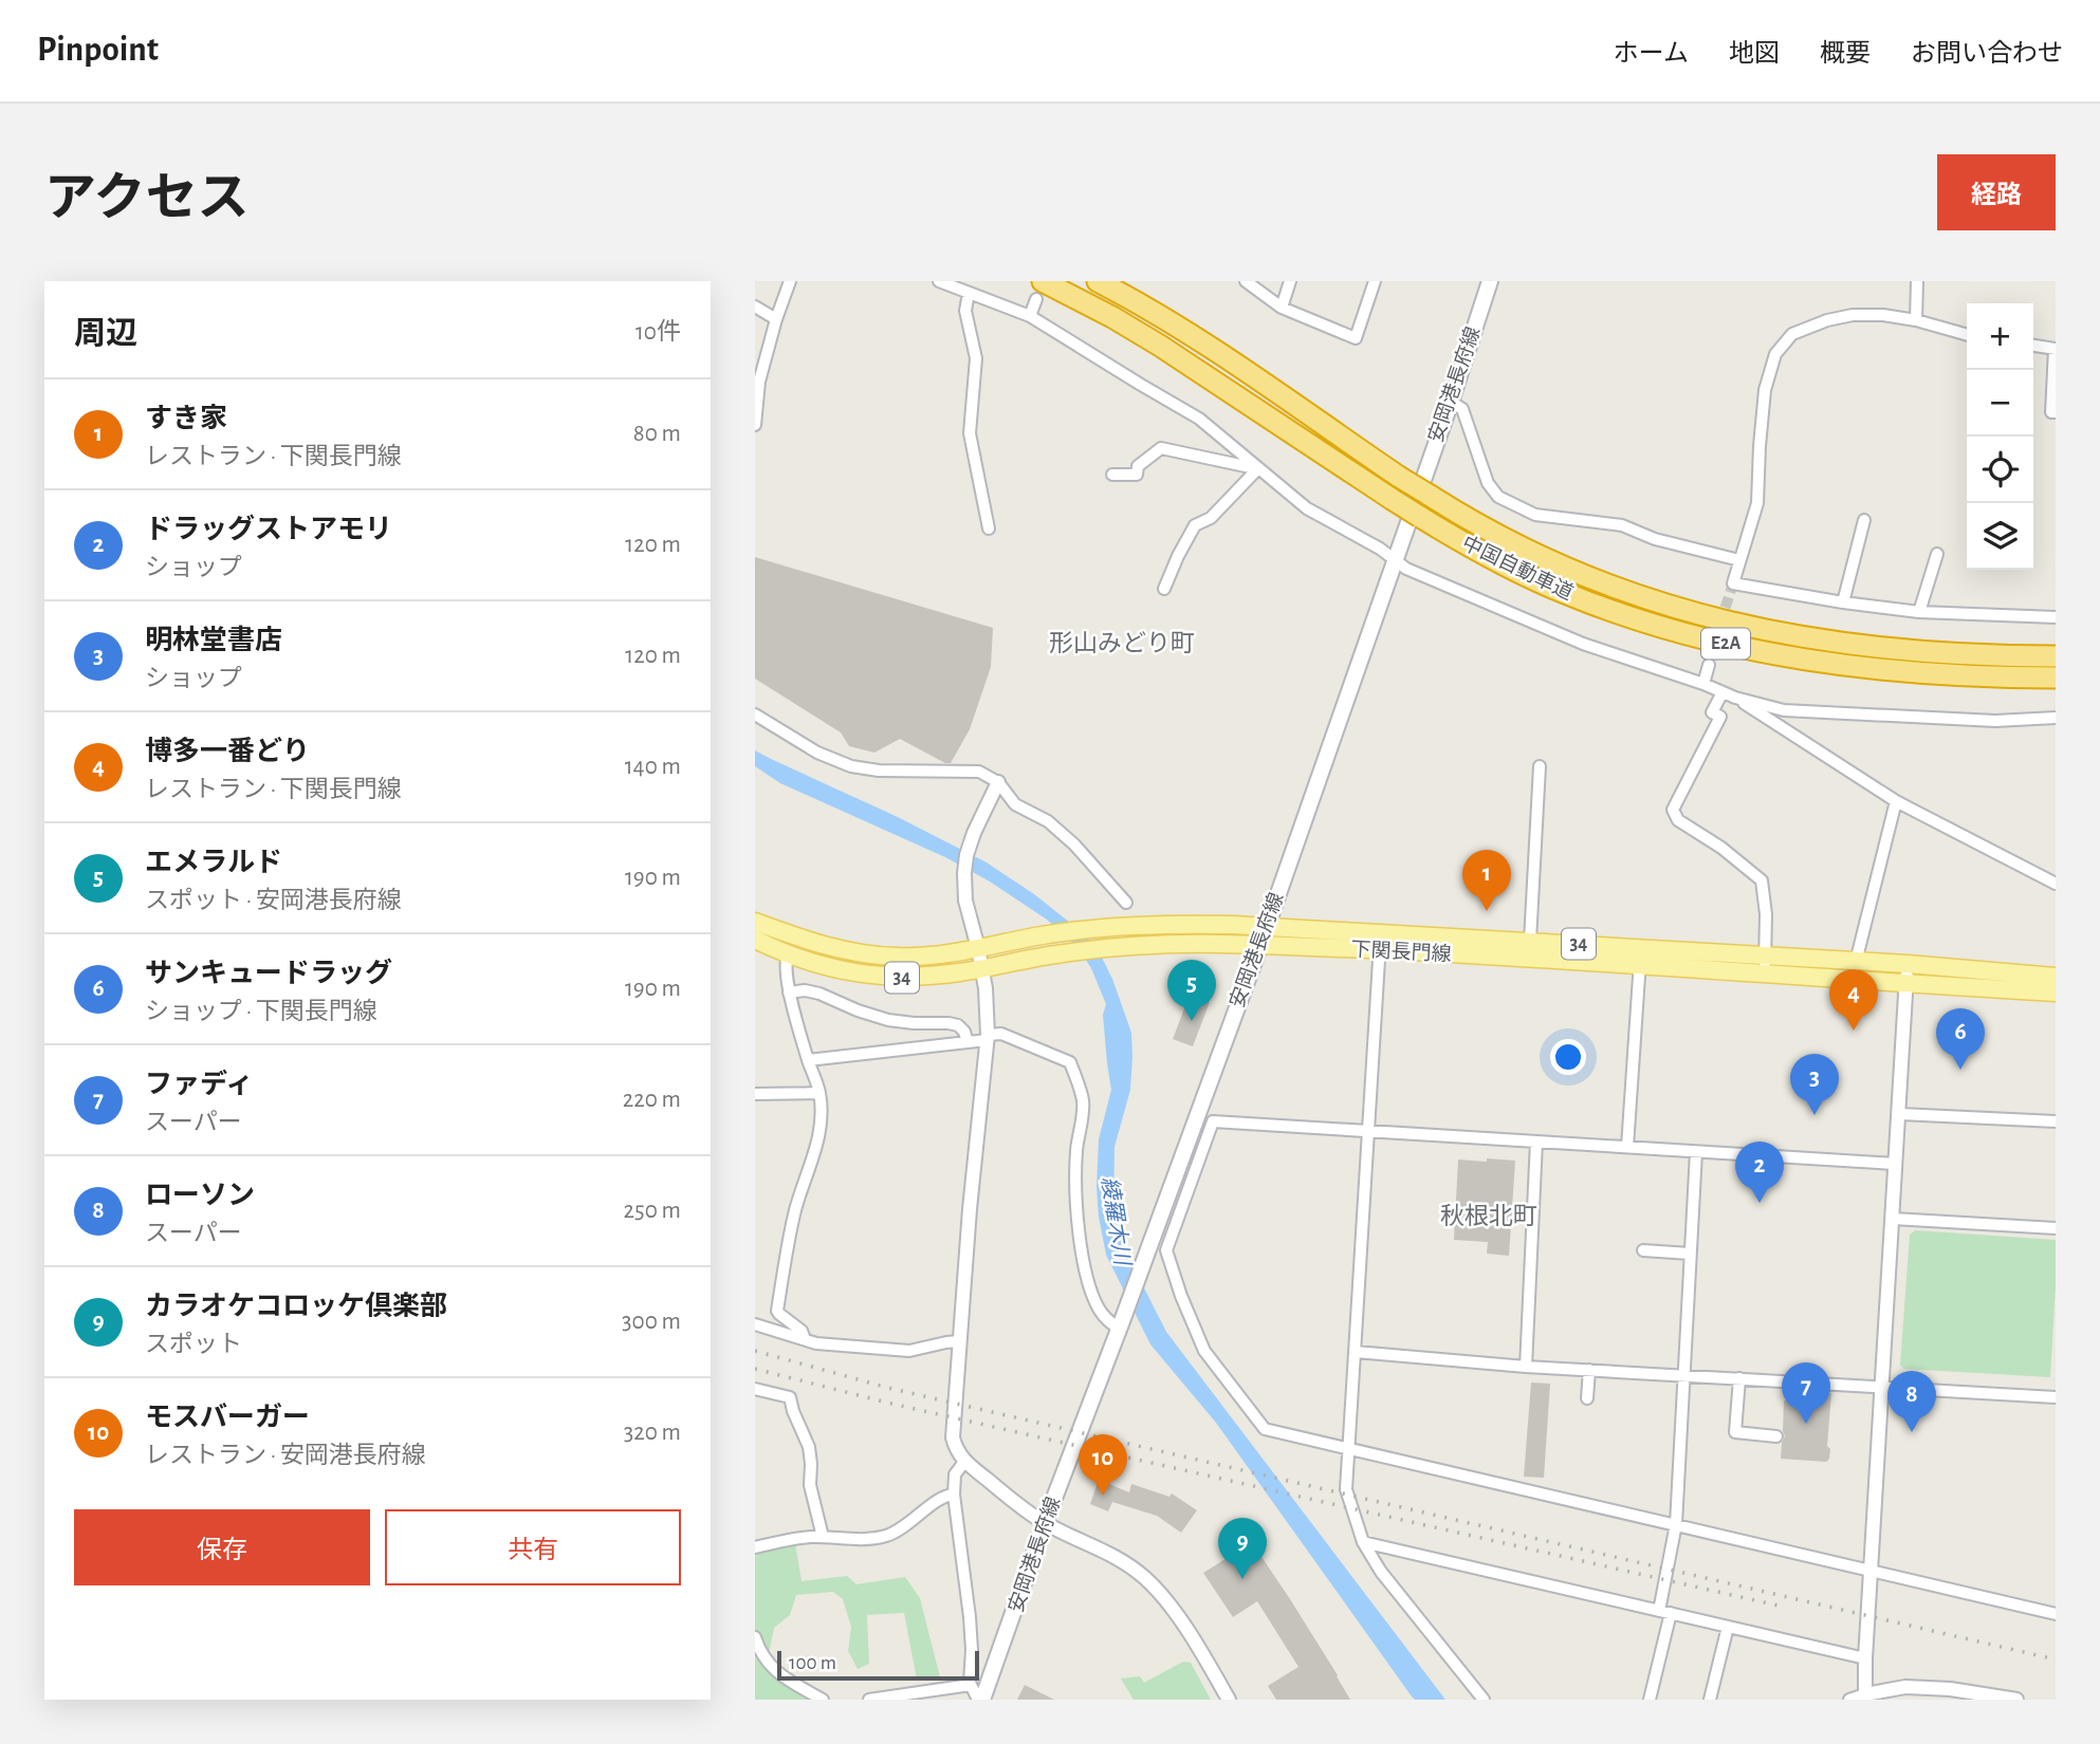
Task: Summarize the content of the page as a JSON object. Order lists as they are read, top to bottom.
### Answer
{
  "streets": {
    "highway": ["中国自動車道", "E2A"],
    "main road": ["安岡港長府線", "34", "下関長門線"]
  },
  "crossings": [
    ["安岡港長府線", "下関長門線"]
  ],
  "districts": ["形山みどり町", "秋根北町"],
  "water": ["綾羅木川"],
  "scale_bar": "100 m",
  "page": {
    "header": "Pinpoint",
    "nav": [
      "ホーム",
      "地図",
      "概要",
      "お問い合わせ"
    ],
    "title": "アクセス",
    "buttons": [
      "経路",
      ["保存", "共有"]
    ],
    "heading": ["周辺", "10件"],
    "map_buttons": ["+", "−"],
    "list": [
      {
        "mark": "1",
        "name": "すき家",
        "note": "レストラン · 下関長門線",
        "value": "80 m"
      },
      {
        "mark": "2",
        "name": "ドラッグストアモリ",
        "note": "ショップ",
        "value": "120 m"
      },
      {
        "mark": "3",
        "name": "明林堂書店",
        "note": "ショップ",
        "value": "120 m"
      },
      {
        "mark": "4",
        "name": "博多一番どり",
        "note": "レストラン · 下関長門線",
        "value": "140 m"
      },
      {
        "mark": "5",
        "name": "エメラルド",
        "note": "スポット · 安岡港長府線",
        "value": "190 m"
      },
      {
        "mark": "6",
        "name": "サンキュードラッグ",
        "note": "ショップ · 下関長門線",
        "value": "190 m"
      },
      {
        "mark": "7",
        "name": "ファディ",
        "note": "スーパー",
        "value": "220 m"
      },
      {
        "mark": "8",
        "name": "ローソン",
        "note": "スーパー",
        "value": "250 m"
      },
      {
        "mark": "9",
        "name": "カラオケコロッケ倶楽部",
        "note": "スポット",
        "value": "300 m"
      },
      {
        "mark": "10",
        "name": "モスバーガー",
        "note": "レストラン · 安岡港長府線",
        "value": "320 m"
      }
    ],
    "pins": [
      "1",
      "5",
      "4",
      "6",
      "3",
      "2",
      "7",
      "8",
      "10",
      "9"
    ],
    "scale": "100 m"
  }
}
